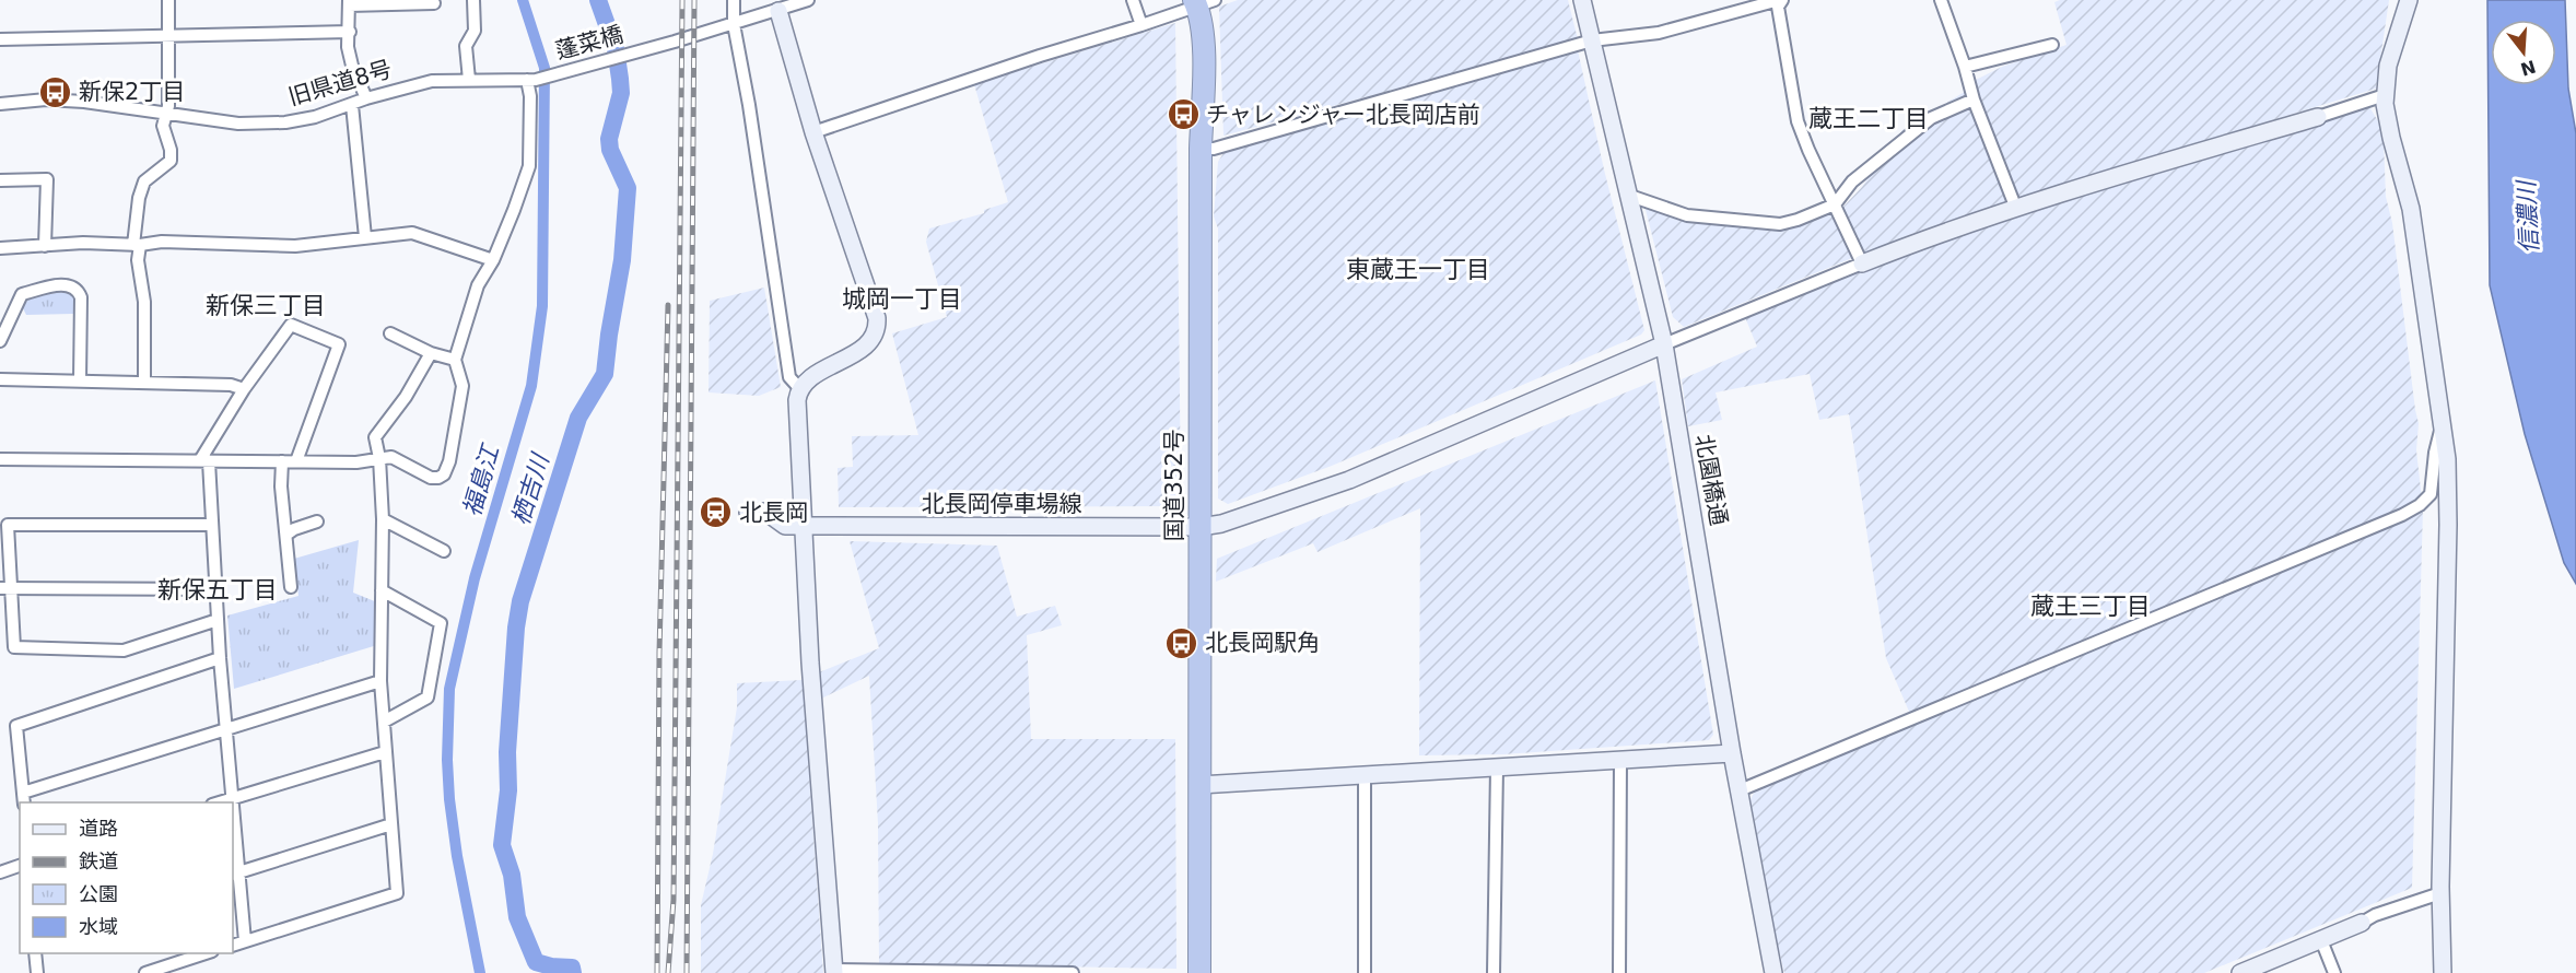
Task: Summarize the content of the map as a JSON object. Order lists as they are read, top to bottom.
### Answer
{
  "streets": {
    "highway": ["国道352号"],
    "street": [
      "蓬菜橋",
      "旧県道8号",
      "北園橋通",
      "北長岡停車場線"
    ]
  },
  "crossings": [
    ["蓬菜橋", "旧県道8号"],
    ["北園橋通", "北長岡停車場線"],
    ["国道352号", "北長岡停車場線"]
  ],
  "districts": [
    "蔵王二丁目",
    "東蔵王一丁目",
    "城岡一丁目",
    "新保三丁目",
    "新保五丁目",
    "蔵王三丁目"
  ],
  "water": ["信濃川", "福島江", "栖吉川"],
  "places": {
    "bus stop": ["新保2丁目", "チャレンジャー北長岡店前", "北長岡駅角"],
    "station": ["北長岡"]
  },
  "legend": [
    "道路",
    "鉄道",
    "公園",
    "水域"
  ],
  "north": "bottom"
}
